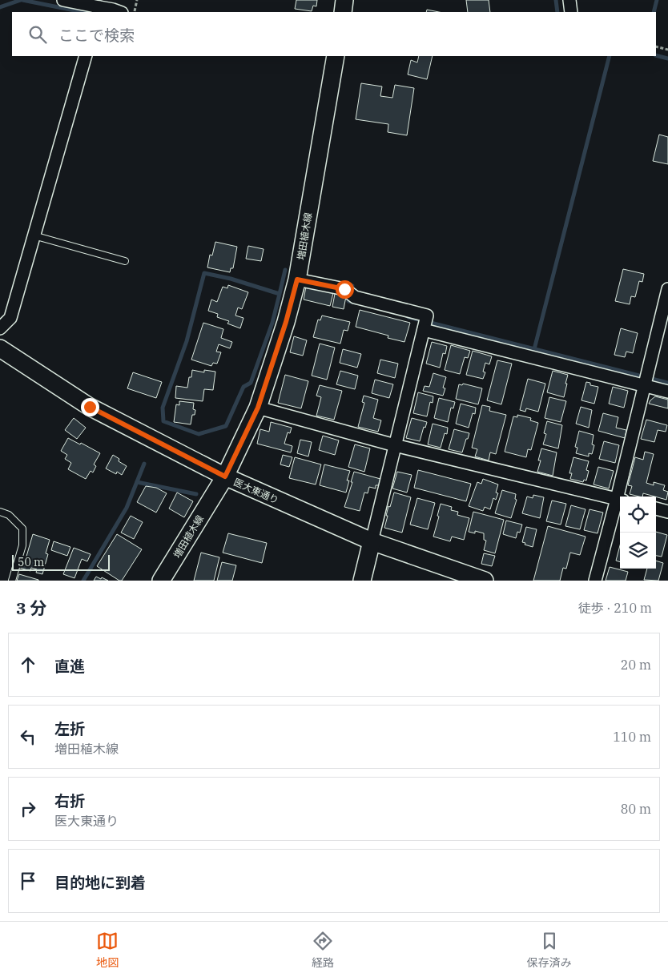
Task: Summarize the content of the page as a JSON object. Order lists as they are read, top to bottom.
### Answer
{
  "streets": {
    "street": ["増田植木線", "医大東通り"]
  },
  "crossings": [
    ["増田植木線", "医大東通り"]
  ],
  "scale_bar": "50 m",
  "page": {
    "search": "ここで検索",
    "scale": "50 m",
    "heading": ["3 分", "徒歩 · 210 m"],
    "list": [
      ["直進", "20 m"],
      ["左折", "増田植木線", "110 m"],
      ["右折", "医大東通り", "80 m"],
      "目的地に到着"
    ],
    "nav": ["地図", "経路", "保存済み"]
  }
}
